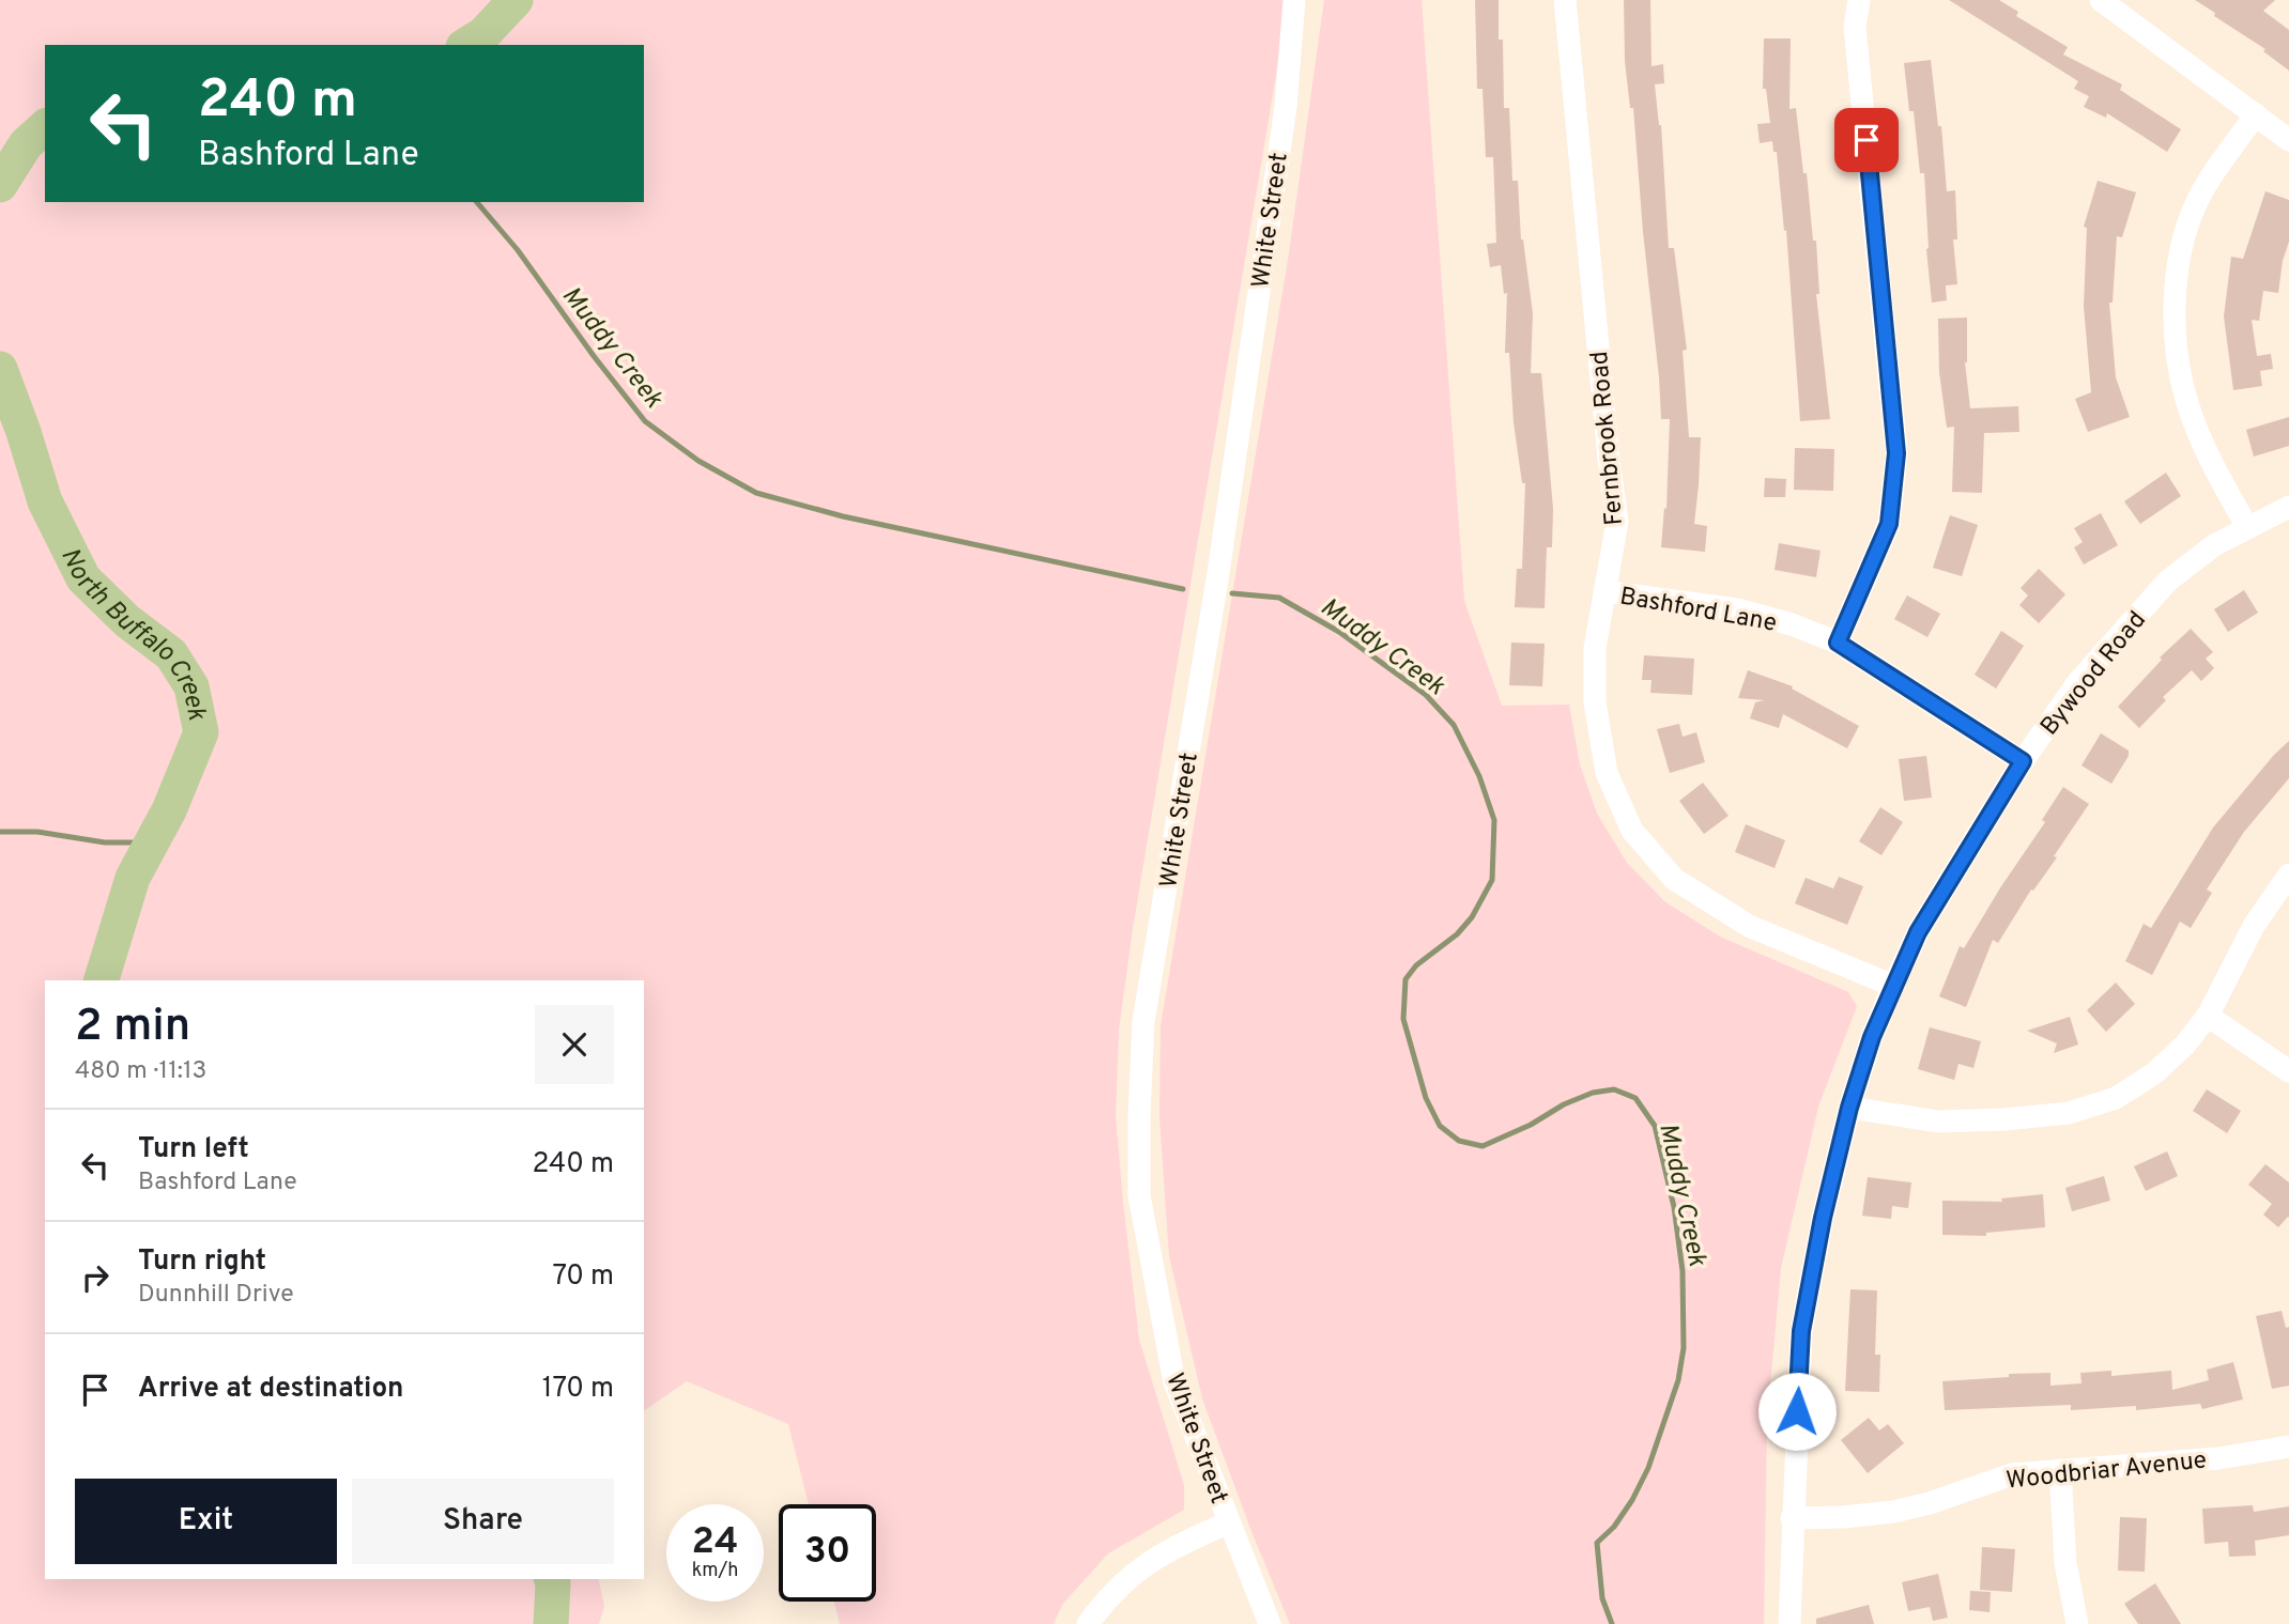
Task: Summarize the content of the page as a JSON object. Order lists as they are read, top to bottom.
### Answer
{
  "streets": {
    "street": [
      "White Street",
      "Fernbrook Road",
      "Bashford Lane",
      "Bywood Road",
      "Woodbriar Avenue"
    ]
  },
  "crossings": [
    ["Fernbrook Road", "Bashford Lane"],
    ["Fernbrook Road", "Bywood Road"],
    ["Bashford Lane", "Bywood Road"],
    ["Bywood Road", "Woodbriar Avenue"]
  ],
  "water": ["Muddy Creek", "North Buffalo Creek"],
  "page": {
    "turn": ["240 m", "Bashford Lane"],
    "heading": ["2 min", "480 m · 11:13"],
    "list": [
      {
        "name": "Turn left",
        "note": "Bashford Lane",
        "value": "240 m"
      },
      {
        "name": "Turn right",
        "note": "Dunnhill Drive",
        "value": "70 m"
      },
      {
        "name": "Arrive at destination",
        "value": "170 m"
      }
    ],
    "buttons": ["Exit", "Share"],
    "speed": "24 km/h",
    "limit": "30"
  }
}
